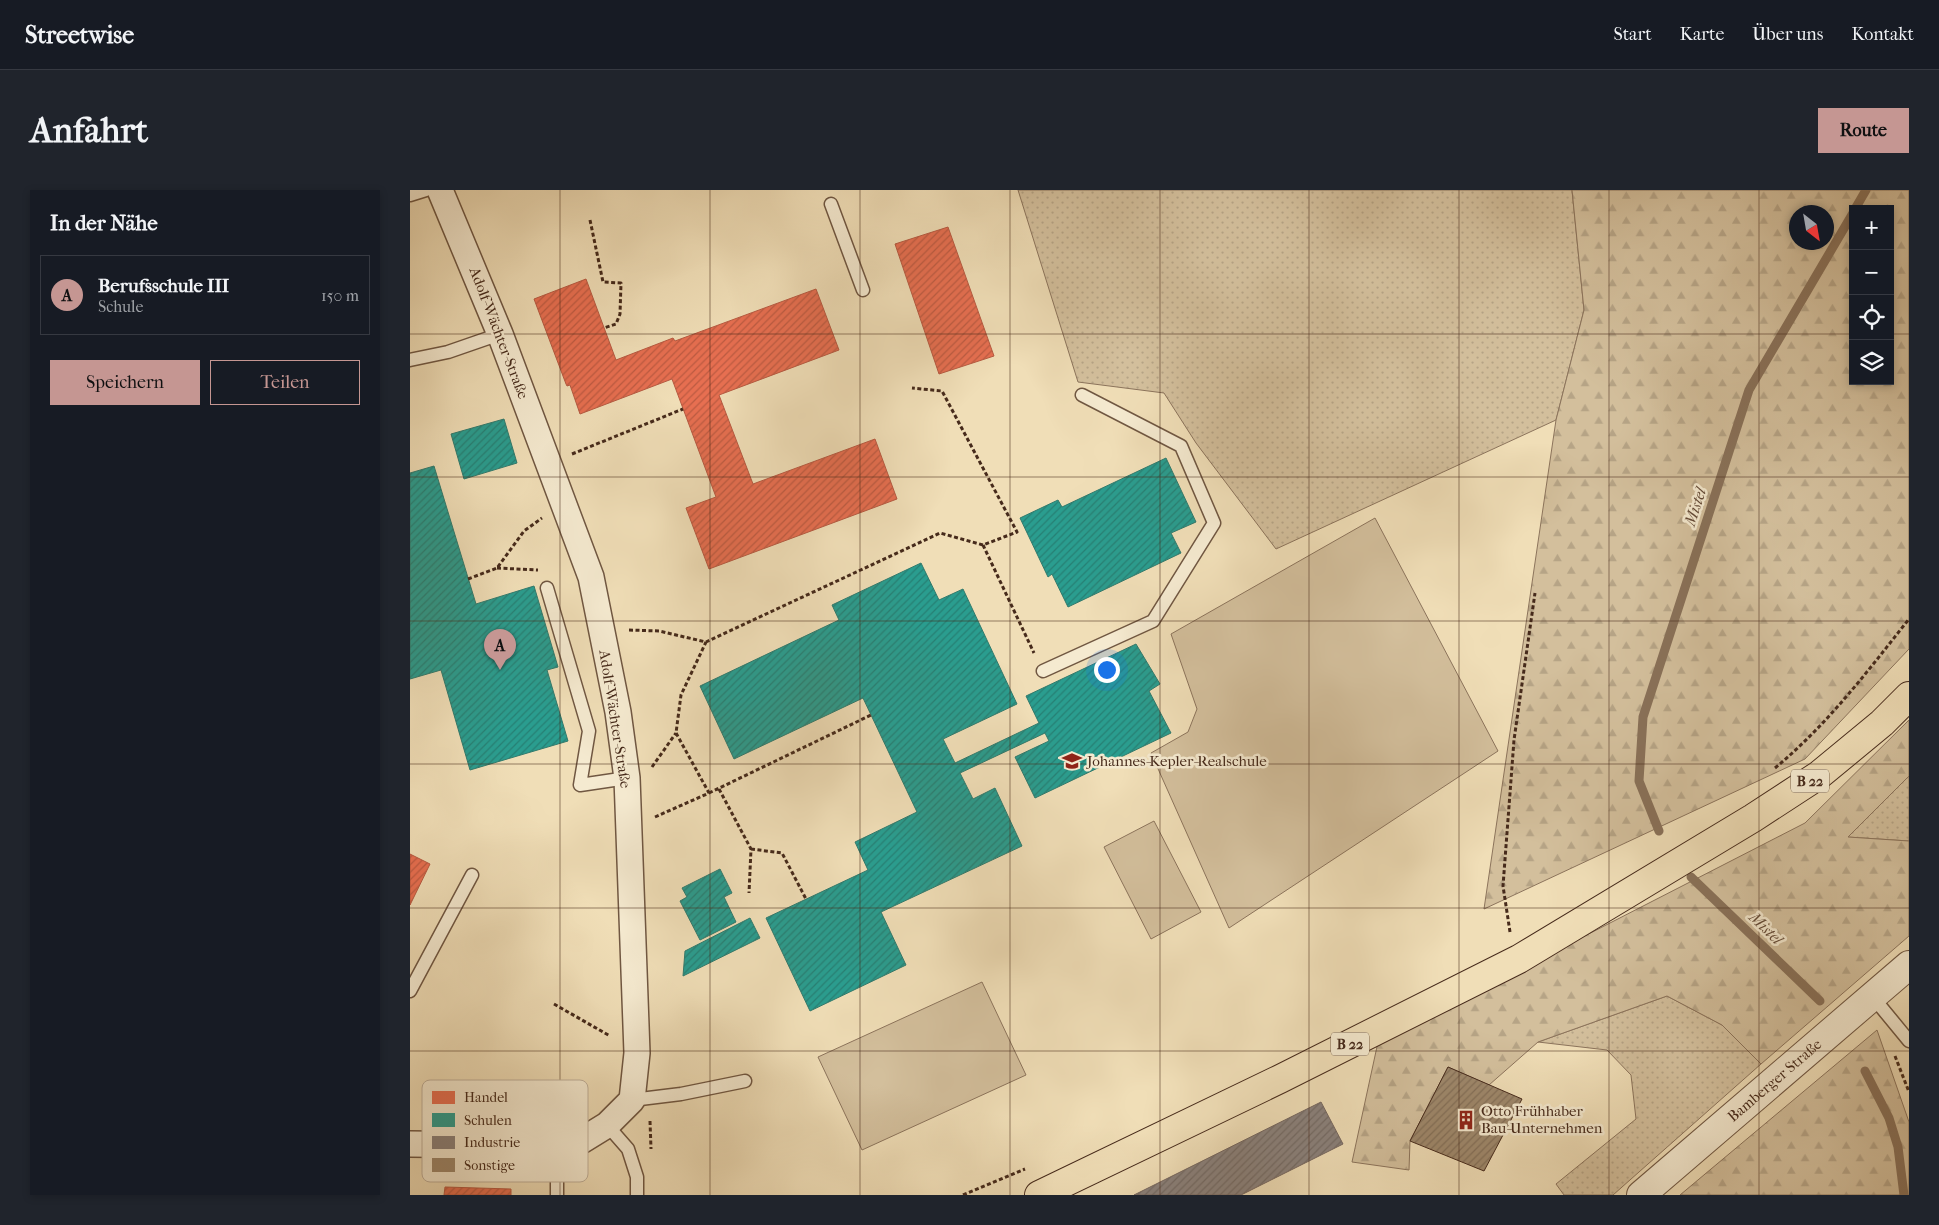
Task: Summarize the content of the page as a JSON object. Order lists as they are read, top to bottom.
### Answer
{
  "streets": {
    "main road": ["B 22"],
    "street": ["Adolf-Wächter-Straße", "Bamberger Straße"]
  },
  "water": ["Mistel"],
  "places": {
    "school or university": ["Johannes-Kepler-Realschule"],
    "building": ["Otto Frühhaber Bau-Unternehmen"]
  },
  "legend": [
    "Handel",
    "Schulen",
    "Industrie",
    "Sonstige"
  ],
  "north": "bottom right",
  "page": {
    "header": "Streetwise",
    "nav": [
      "Start",
      "Karte",
      "Über uns",
      "Kontakt"
    ],
    "buttons": [
      "Route",
      ["Speichern", "Teilen"]
    ],
    "title": "Anfahrt",
    "heading": "In der Nähe",
    "map_buttons": ["+", "−"],
    "list": [
      {
        "mark": "A",
        "name": "Berufsschule III",
        "note": "Schule",
        "value": "150 m"
      }
    ],
    "pins": "A"
  }
}
